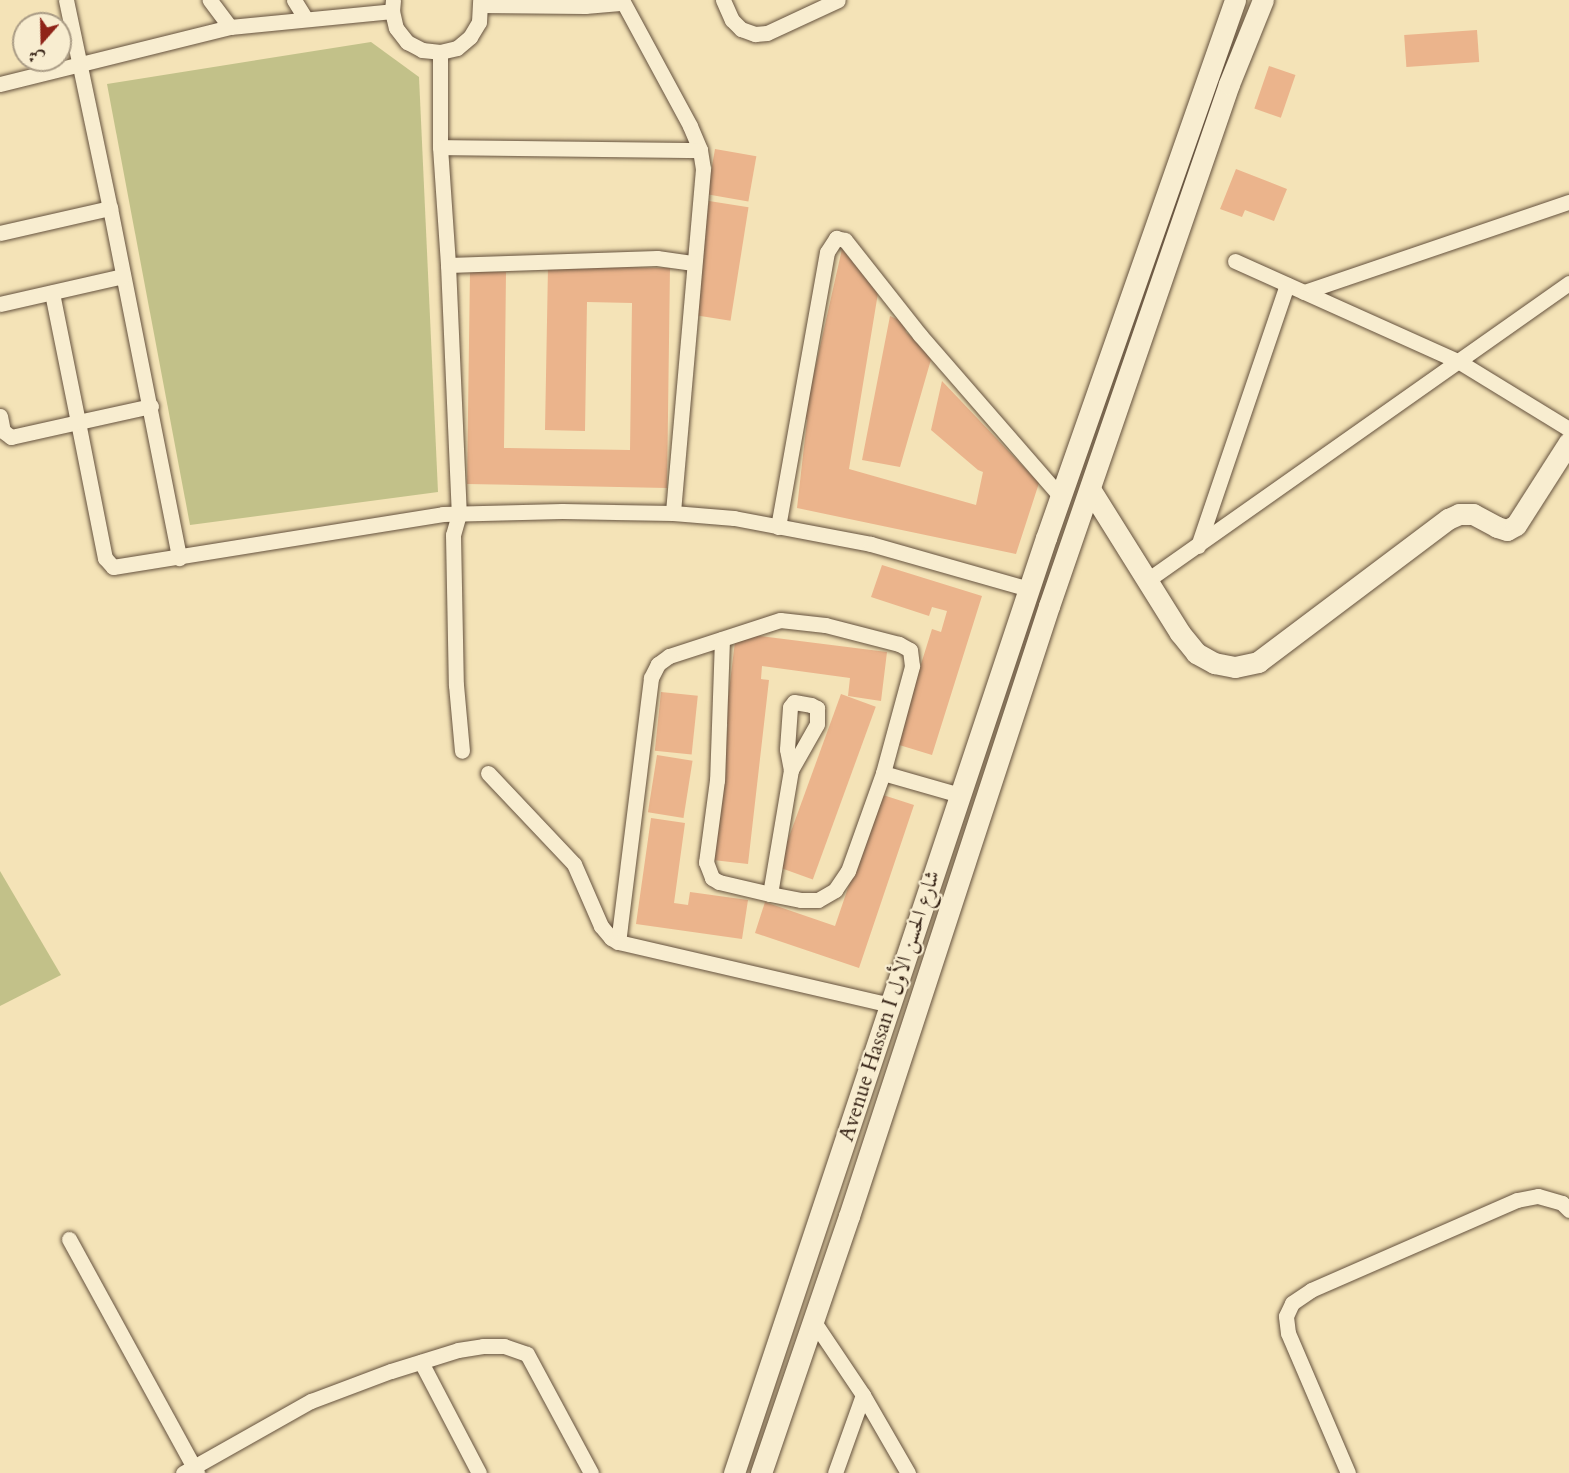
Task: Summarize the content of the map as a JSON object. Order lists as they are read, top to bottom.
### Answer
{
  "streets": {
    "main road": ["Avenue Hassan I شارع الحسن الأول"]
  },
  "north": "bottom"
}
